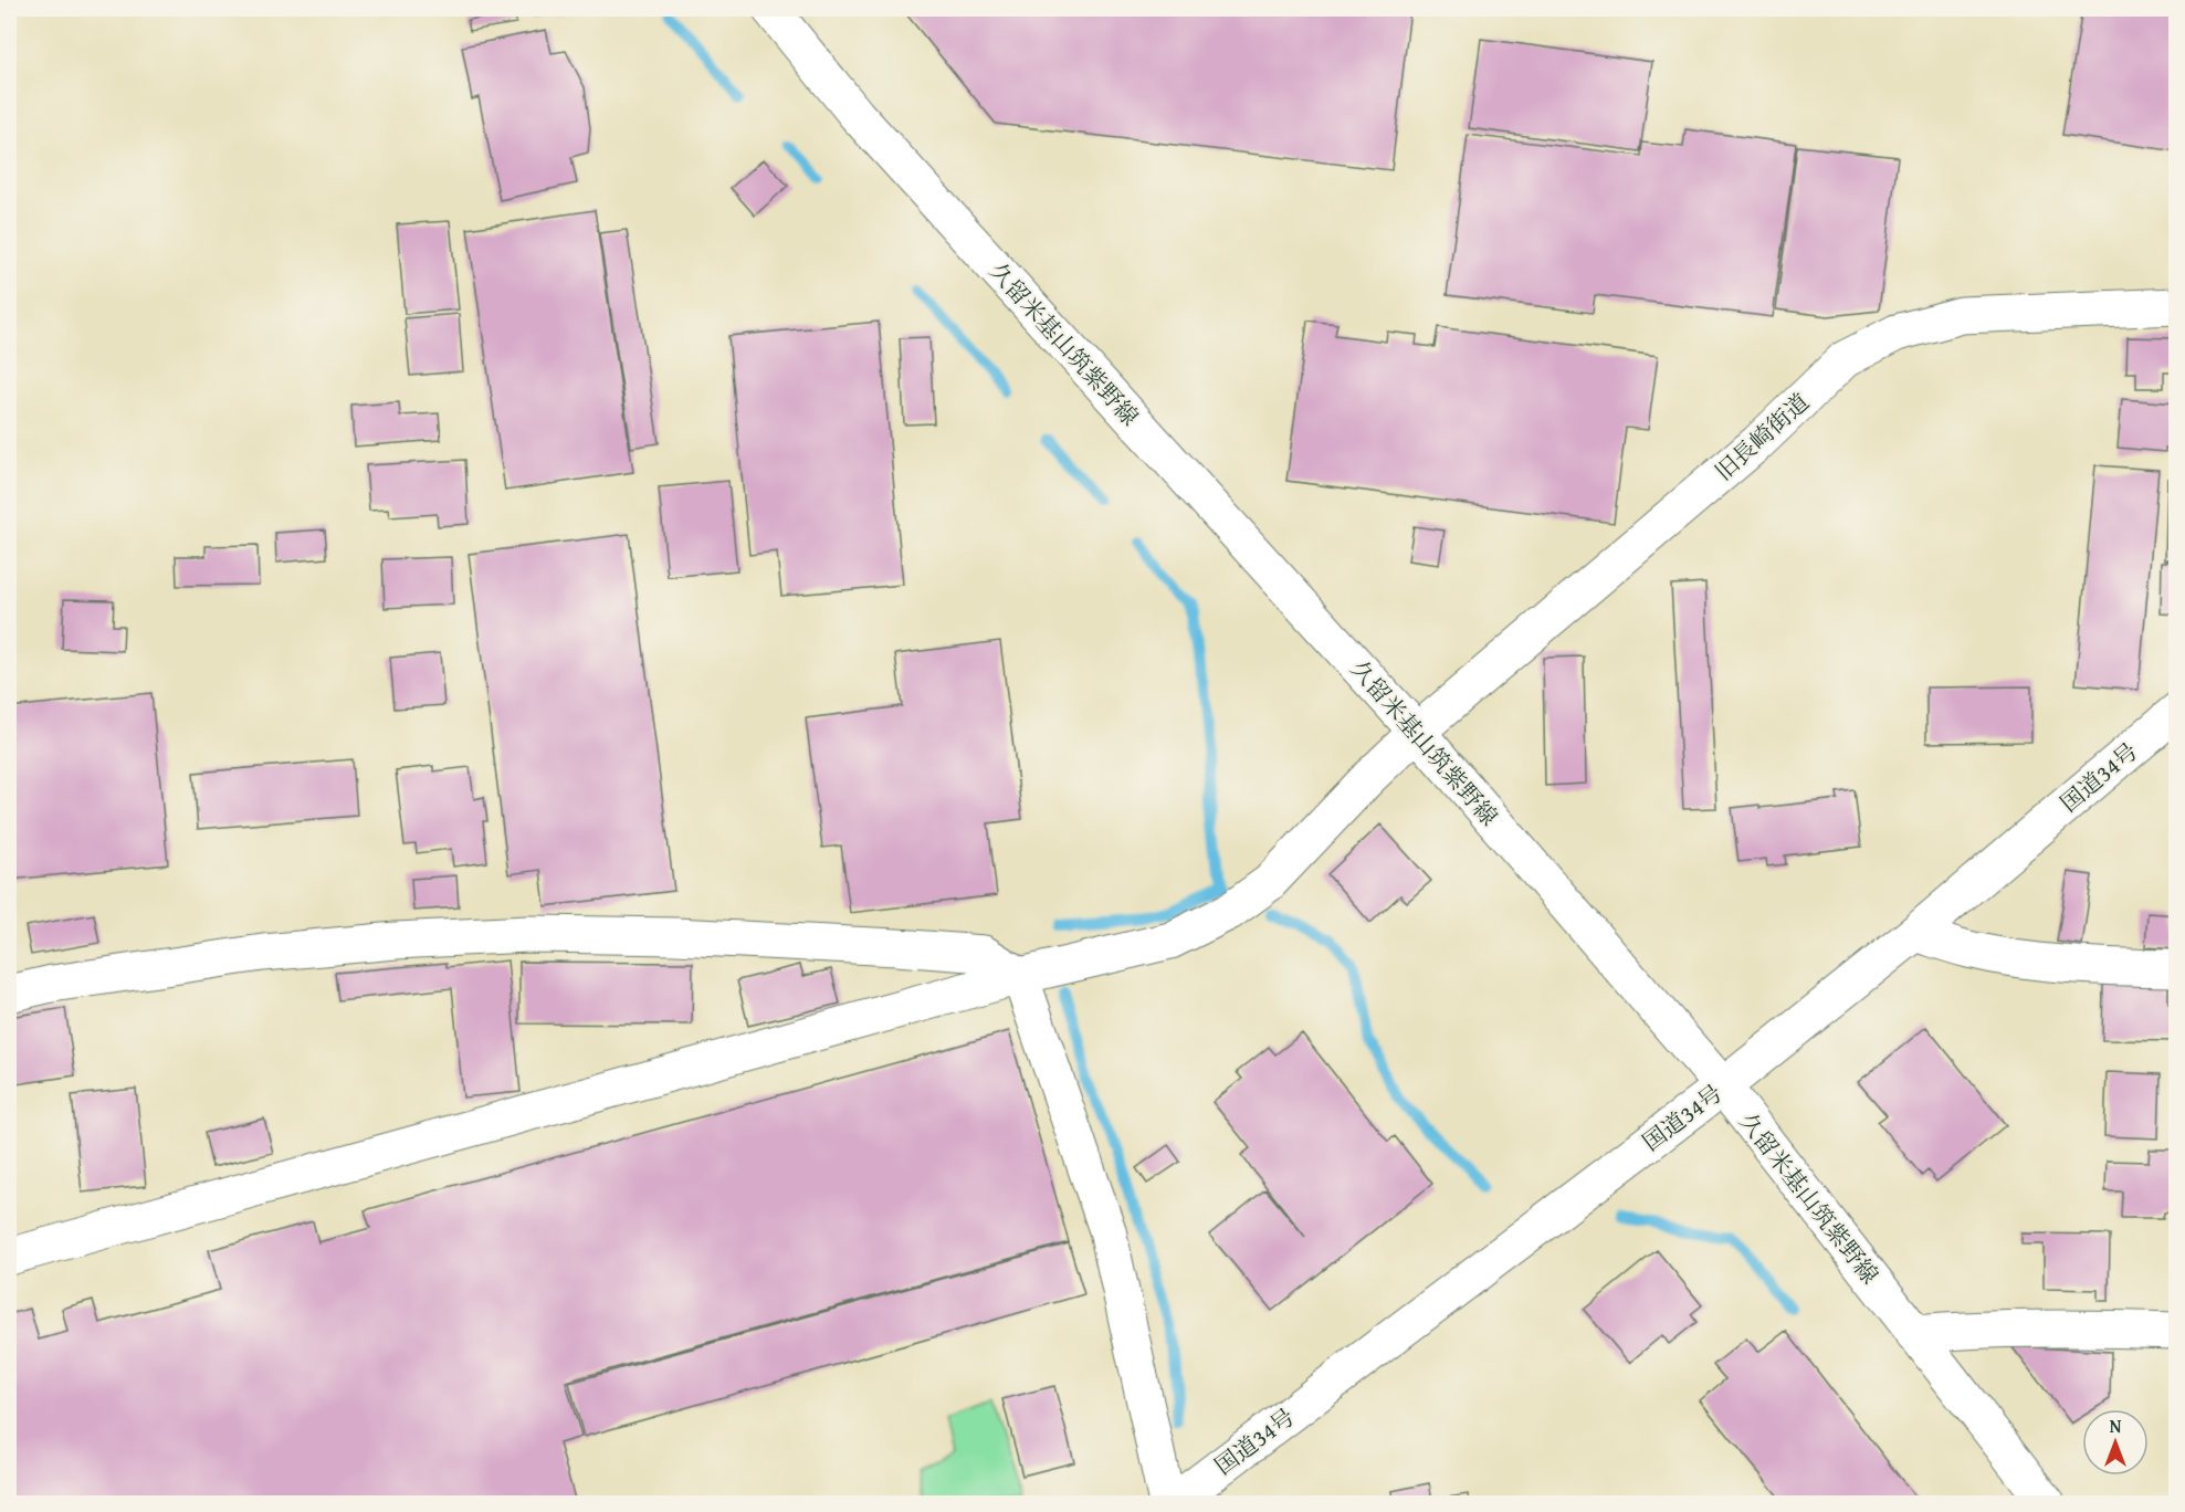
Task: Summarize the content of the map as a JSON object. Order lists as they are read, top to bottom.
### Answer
{
  "streets": {
    "main road": ["久留米基山筑紫野線", "旧長崎街道", "国道34号"]
  },
  "crossings": [
    ["久留米基山筑紫野線", "旧長崎街道"],
    ["久留米基山筑紫野線", "国道34号"]
  ],
  "north": "top"
}
